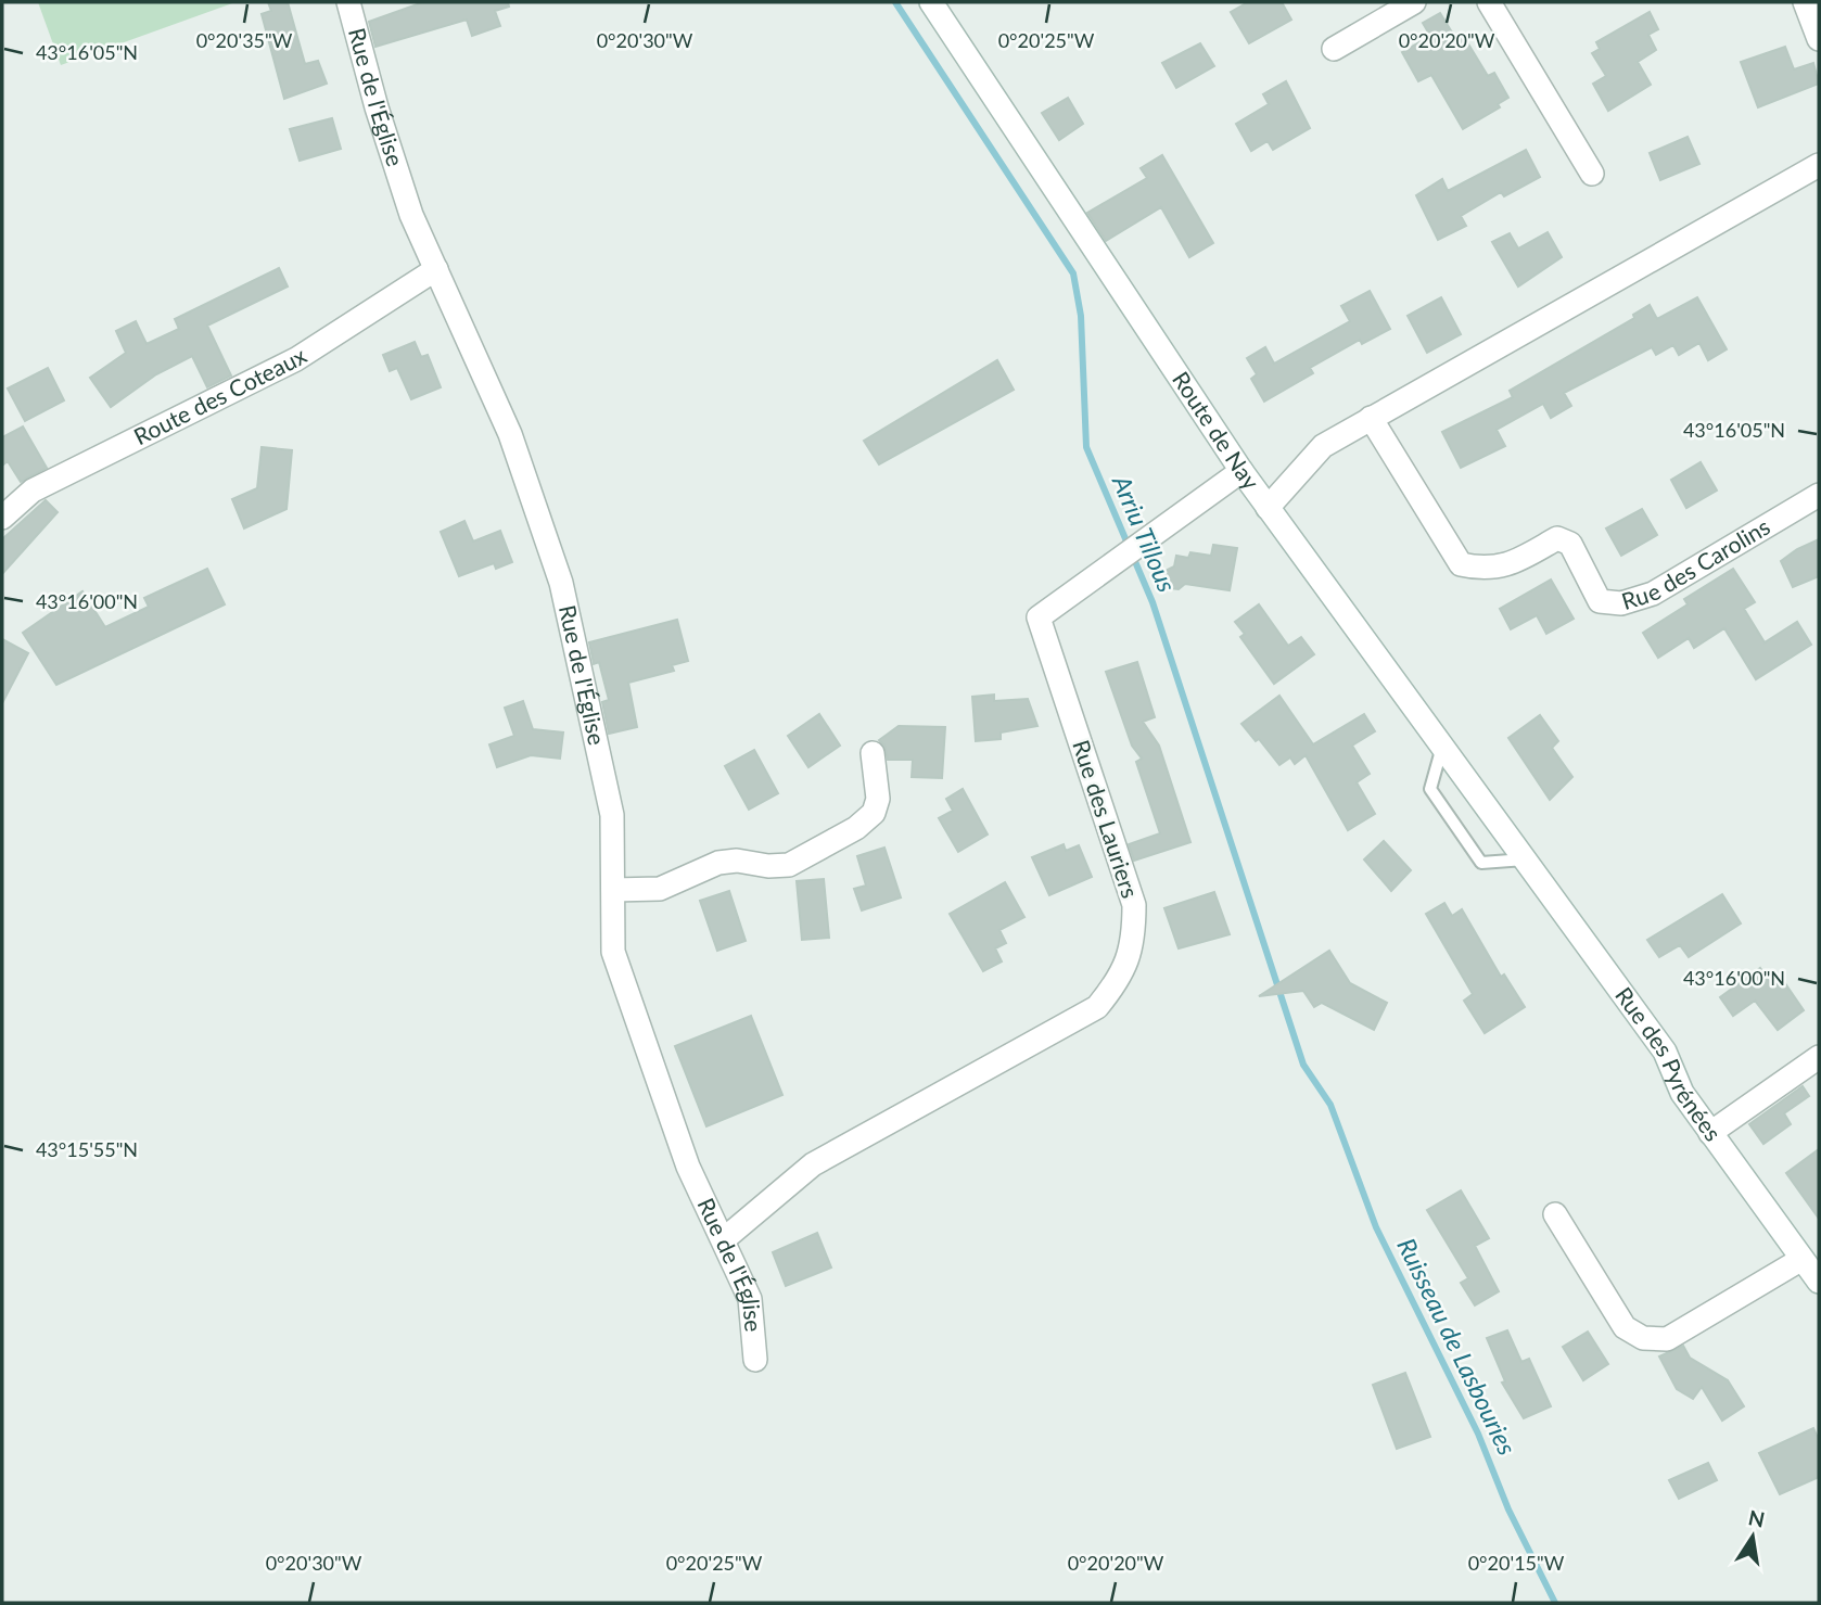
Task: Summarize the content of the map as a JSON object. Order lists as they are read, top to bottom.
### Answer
{
  "streets": {
    "street": [
      "Rue de l'Église",
      "Route des Coteaux",
      "Route de Nay",
      "Rue des Carolins",
      "Rue des Lauriers",
      "Rue des Pyrénées"
    ]
  },
  "crossings": [
    ["Rue de l'Église", "Route des Coteaux"],
    ["Rue de l'Église", "Rue des Lauriers"],
    ["Route de Nay", "Rue des Lauriers"],
    ["Route de Nay", "Rue des Pyrénées"]
  ],
  "water": ["Arriu Tillous", "Ruisseau de Lasbouries"],
  "north": "top",
  "coordinates": [
    "0°20'35\"W",
    "0°20'30\"W",
    "0°20'25\"W",
    "0°20'20\"W",
    "43°16'05\"N",
    "43°16'00\"N",
    "43°15'55\"N",
    "0°20'15\"W"
  ]
}
